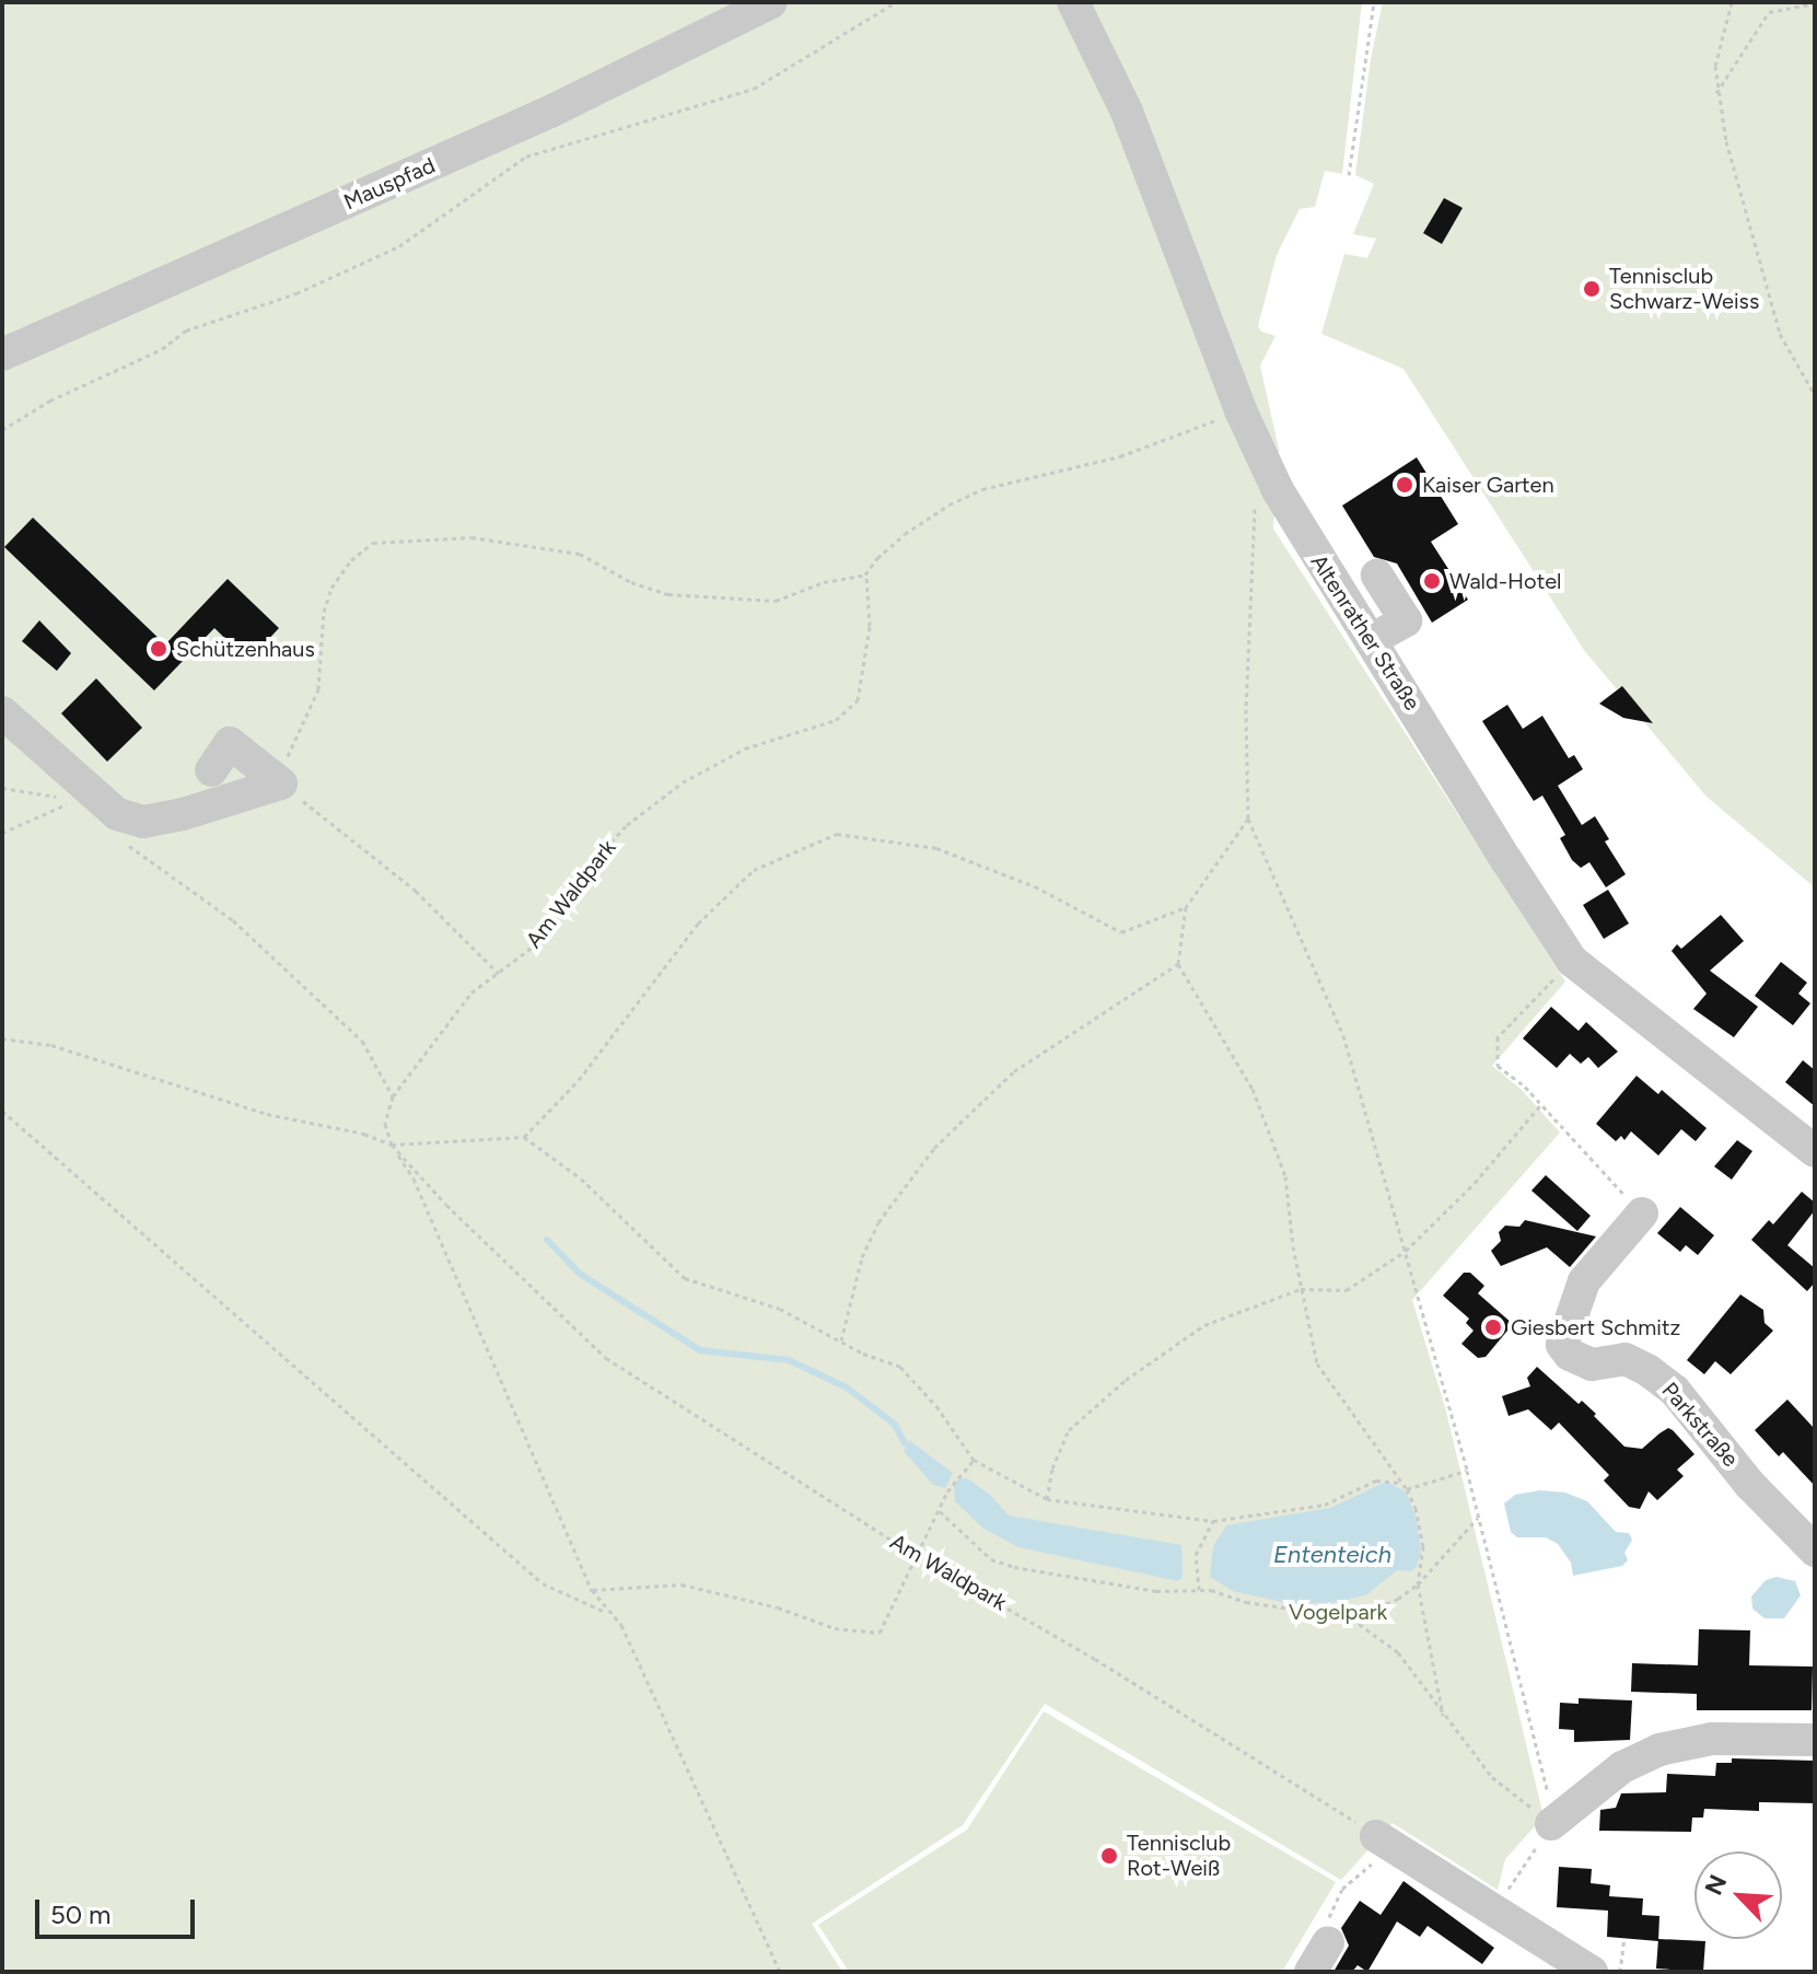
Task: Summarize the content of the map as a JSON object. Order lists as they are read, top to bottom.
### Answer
{
  "streets": {
    "street": ["Mauspfad", "Altenrather Straße", "Parkstraße"],
    "path": ["Am Waldpark"]
  },
  "water": ["Ententeich"],
  "parks": ["Vogelpark"],
  "places": [
    "Tennisclub Schwarz-Weiss",
    "Kaiser Garten",
    "Wald-Hotel",
    "Schützenhaus",
    "Giesbert Schmitz",
    "Tennisclub Rot-Weiß"
  ],
  "scale_bar": "50 m",
  "north": "top left"
}
